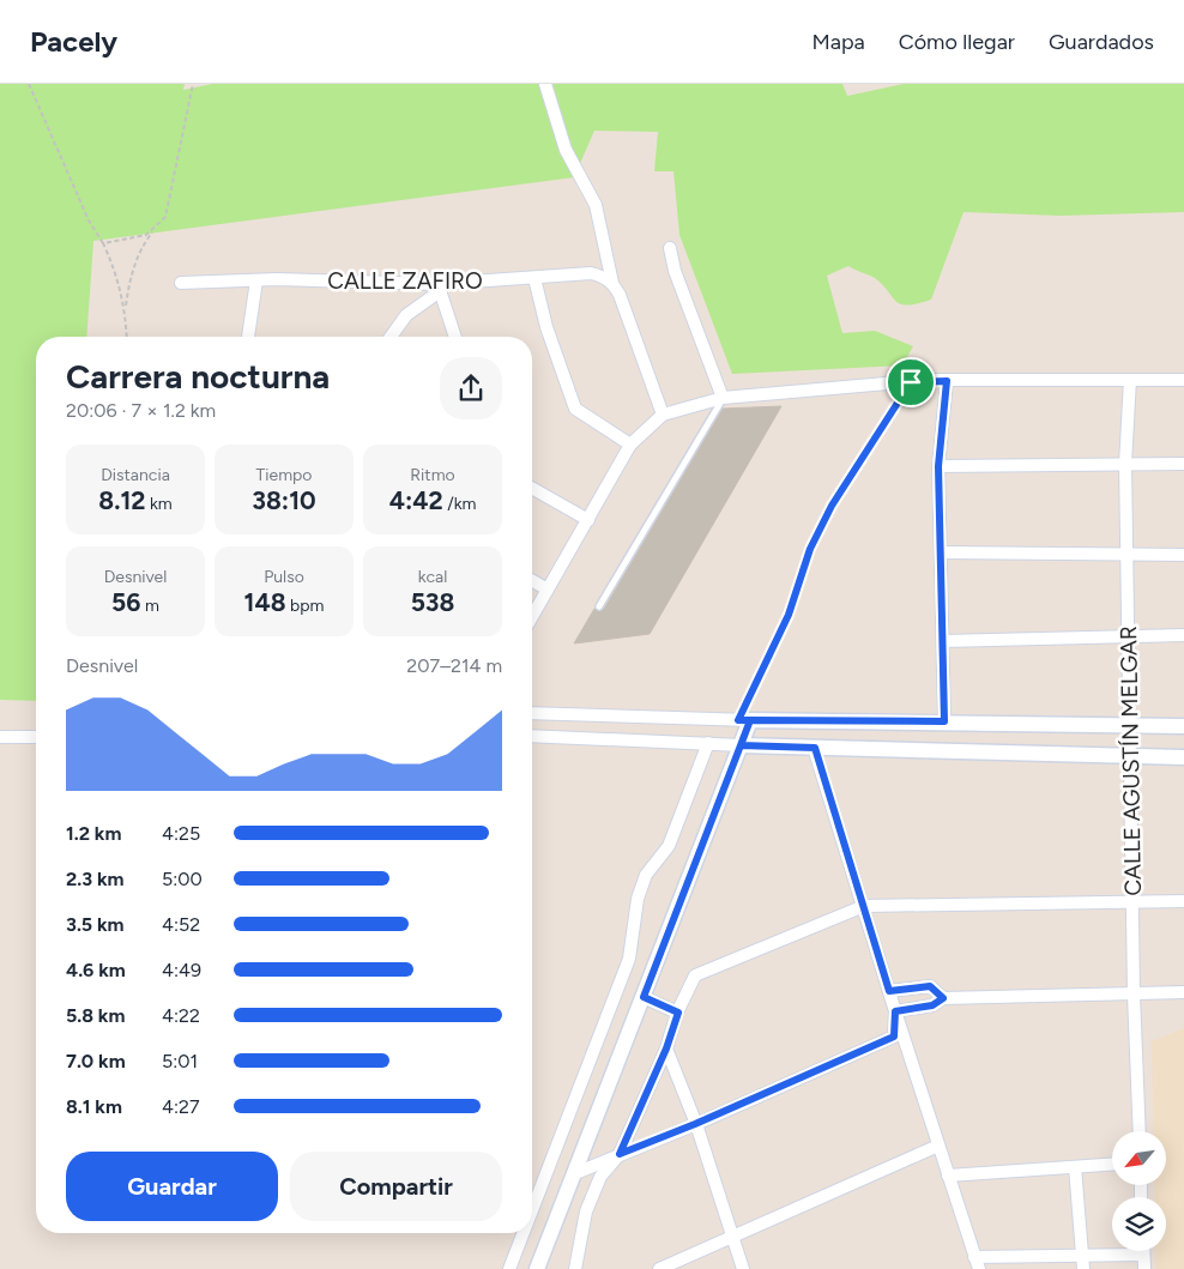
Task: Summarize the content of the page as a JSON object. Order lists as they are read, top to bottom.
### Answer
{
  "streets": {
    "street": ["CALLE ZAFIRO", "CALLE AGUSTÍN MELGAR"]
  },
  "north": "bottom left",
  "page": {
    "header": "Pacely",
    "nav": ["Mapa", "Cómo llegar", "Guardados"],
    "heading": ["Carrera nocturna", "20:06 · 7 × 1.2 km"],
    "stats": [
      ["Distancia", "8.12 km"],
      ["Tiempo", "38:10"],
      ["Ritmo", "4:42 /km"],
      ["Desnivel", "56 m"],
      ["Pulso", "148 bpm"],
      ["kcal", "538"]
    ],
    "chart": ["Desnivel", "207–214 m"],
    "list": [
      {
        "name": "1.2 km",
        "note": "4:25"
      },
      {
        "name": "2.3 km",
        "note": "5:00"
      },
      {
        "name": "3.5 km",
        "note": "4:52"
      },
      {
        "name": "4.6 km",
        "note": "4:49"
      },
      {
        "name": "5.8 km",
        "note": "4:22"
      },
      {
        "name": "7.0 km",
        "note": "5:01"
      },
      {
        "name": "8.1 km",
        "note": "4:27"
      }
    ],
    "buttons": ["Guardar", "Compartir"]
  }
}
